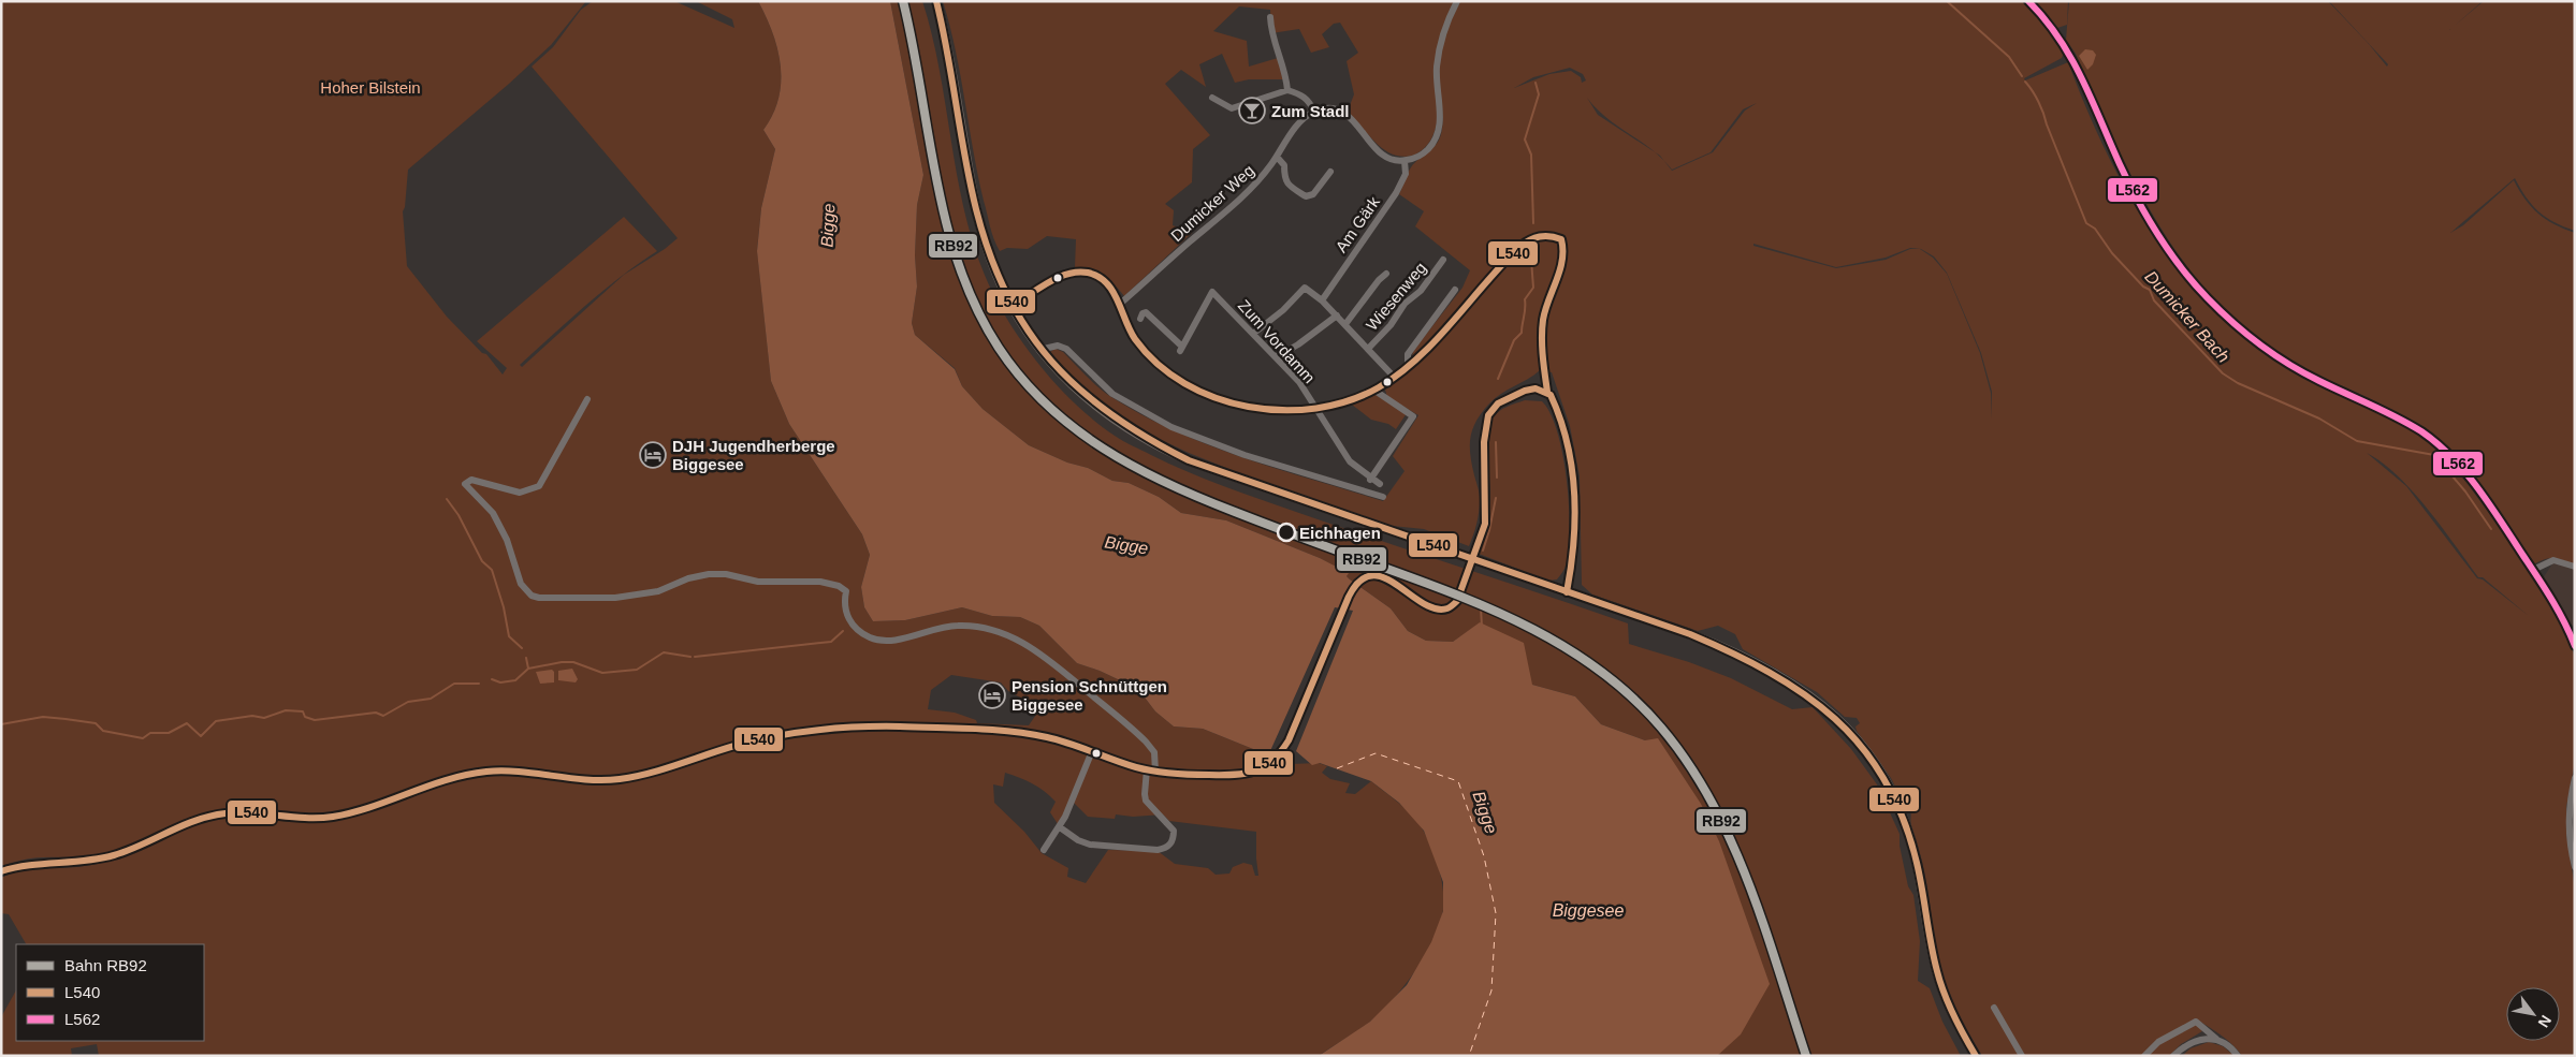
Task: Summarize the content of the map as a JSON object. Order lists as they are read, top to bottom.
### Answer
{
  "streets": {
    "street": [
      "Dumicker Weg",
      "Am Gärk",
      "Wiesenweg",
      "Zum Vordamm"
    ]
  },
  "water": ["Bigge", "Dumicker Bach", "Biggesee"],
  "parks": ["Hoher Bilstein"],
  "places": {
    "bar": ["Zum Stadl"],
    "hotel": ["DJH Jugendherberge Biggesee", "Pension Schnüttgen Biggesee"],
    "other": ["Eichhagen"]
  },
  "lines": ["rail line RB92", "transit line L540", "transit line L562"],
  "legend": ["Bahn RB92", "L540", "L562"],
  "north": "bottom right"
}
